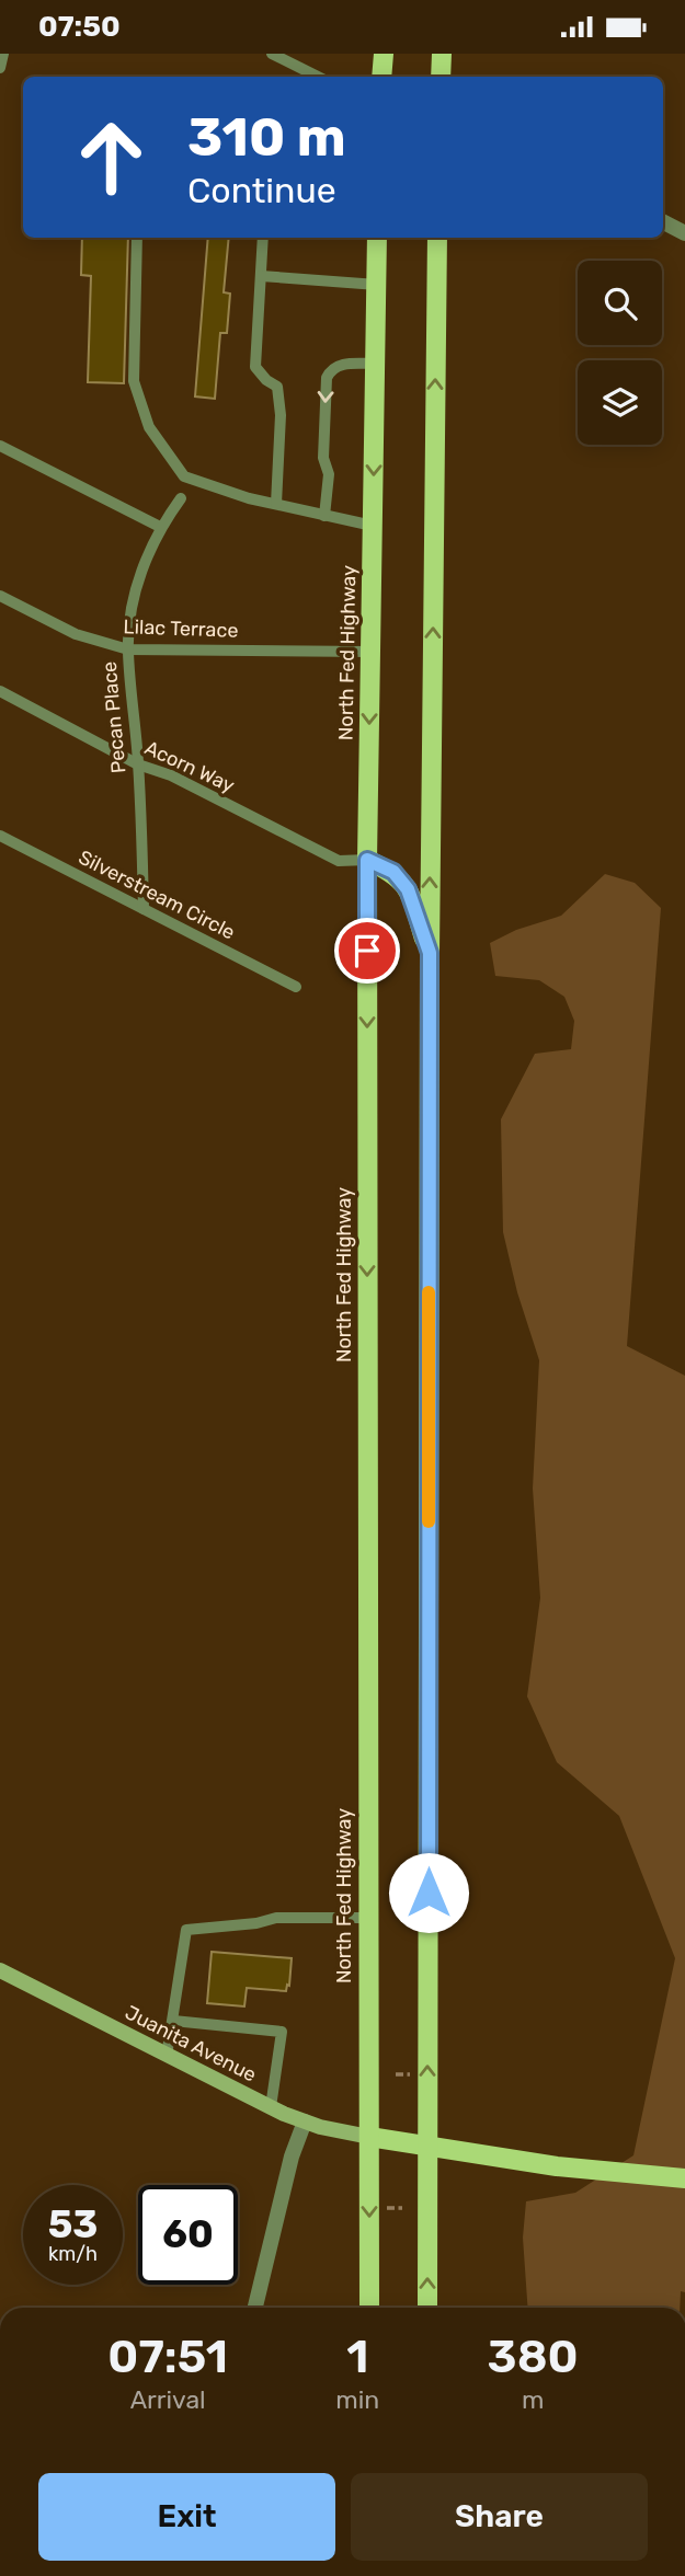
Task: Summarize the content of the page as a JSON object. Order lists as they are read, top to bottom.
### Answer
{
  "streets": {
    "main road": ["North Fed Highway"],
    "street": ["Juanita Avenue"],
    "lane": [
      "Lilac Terrace",
      "Pecan Place",
      "Acorn Way",
      "Silverstream Circle"
    ]
  },
  "crossings": [
    ["Lilac Terrace", "North Fed Highway"],
    ["Lilac Terrace", "Pecan Place"],
    ["North Fed Highway", "Acorn Way"],
    ["North Fed Highway", "Juanita Avenue"],
    ["Pecan Place", "Acorn Way"],
    ["Pecan Place", "Silverstream Circle"]
  ],
  "page": {
    "status": "07:50",
    "turn": ["310 m", "Continue"],
    "speed": "53 km/h",
    "limit": "60",
    "eta": [
      "07:51",
      "Arrival",
      "1",
      "min",
      "380",
      "m"
    ],
    "buttons": ["Exit", "Share"]
  }
}
